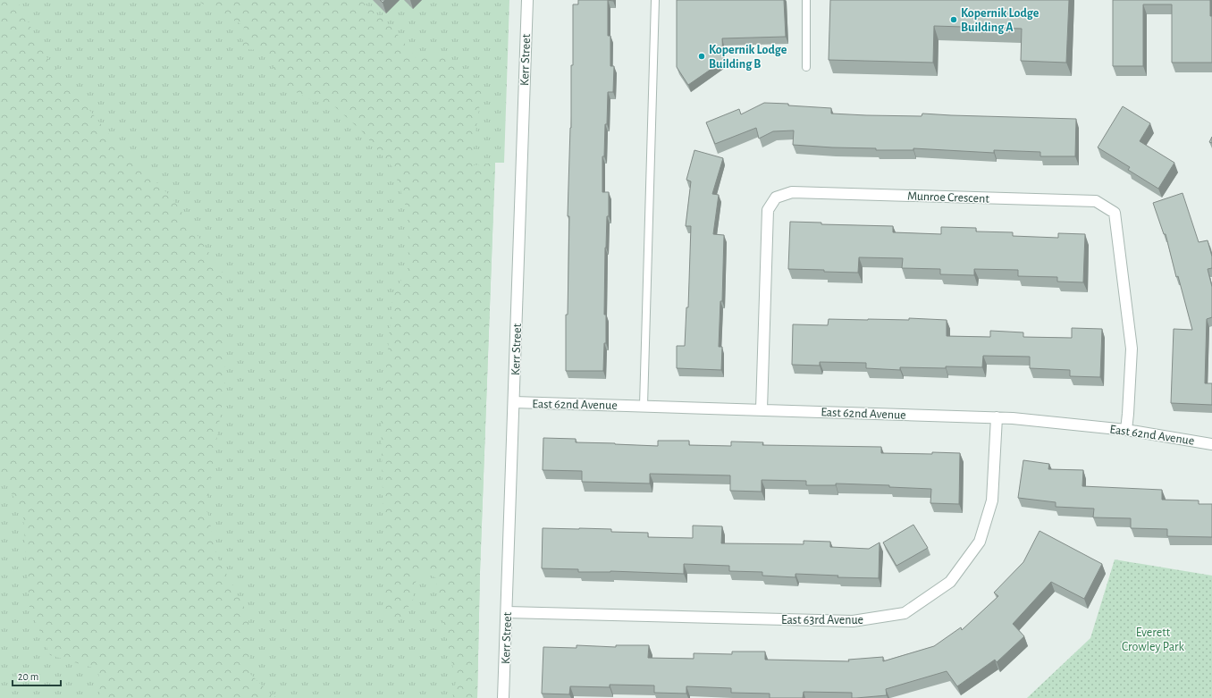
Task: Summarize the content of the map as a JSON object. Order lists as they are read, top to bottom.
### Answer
{
  "streets": {
    "street": [
      "Kerr Street",
      "Munroe Crescent",
      "East 62nd Avenue",
      "East 63rd Avenue"
    ]
  },
  "crossings": [
    ["Kerr Street", "East 62nd Avenue"],
    ["Kerr Street", "East 63rd Avenue"],
    ["Munroe Crescent", "East 62nd Avenue"],
    ["East 62nd Avenue", "East 63rd Avenue"]
  ],
  "parks": ["Everett Crowley Park"],
  "places": ["Kopernik Lodge Building A", "Kopernik Lodge Building B"],
  "scale_bar": "20 m"
}
